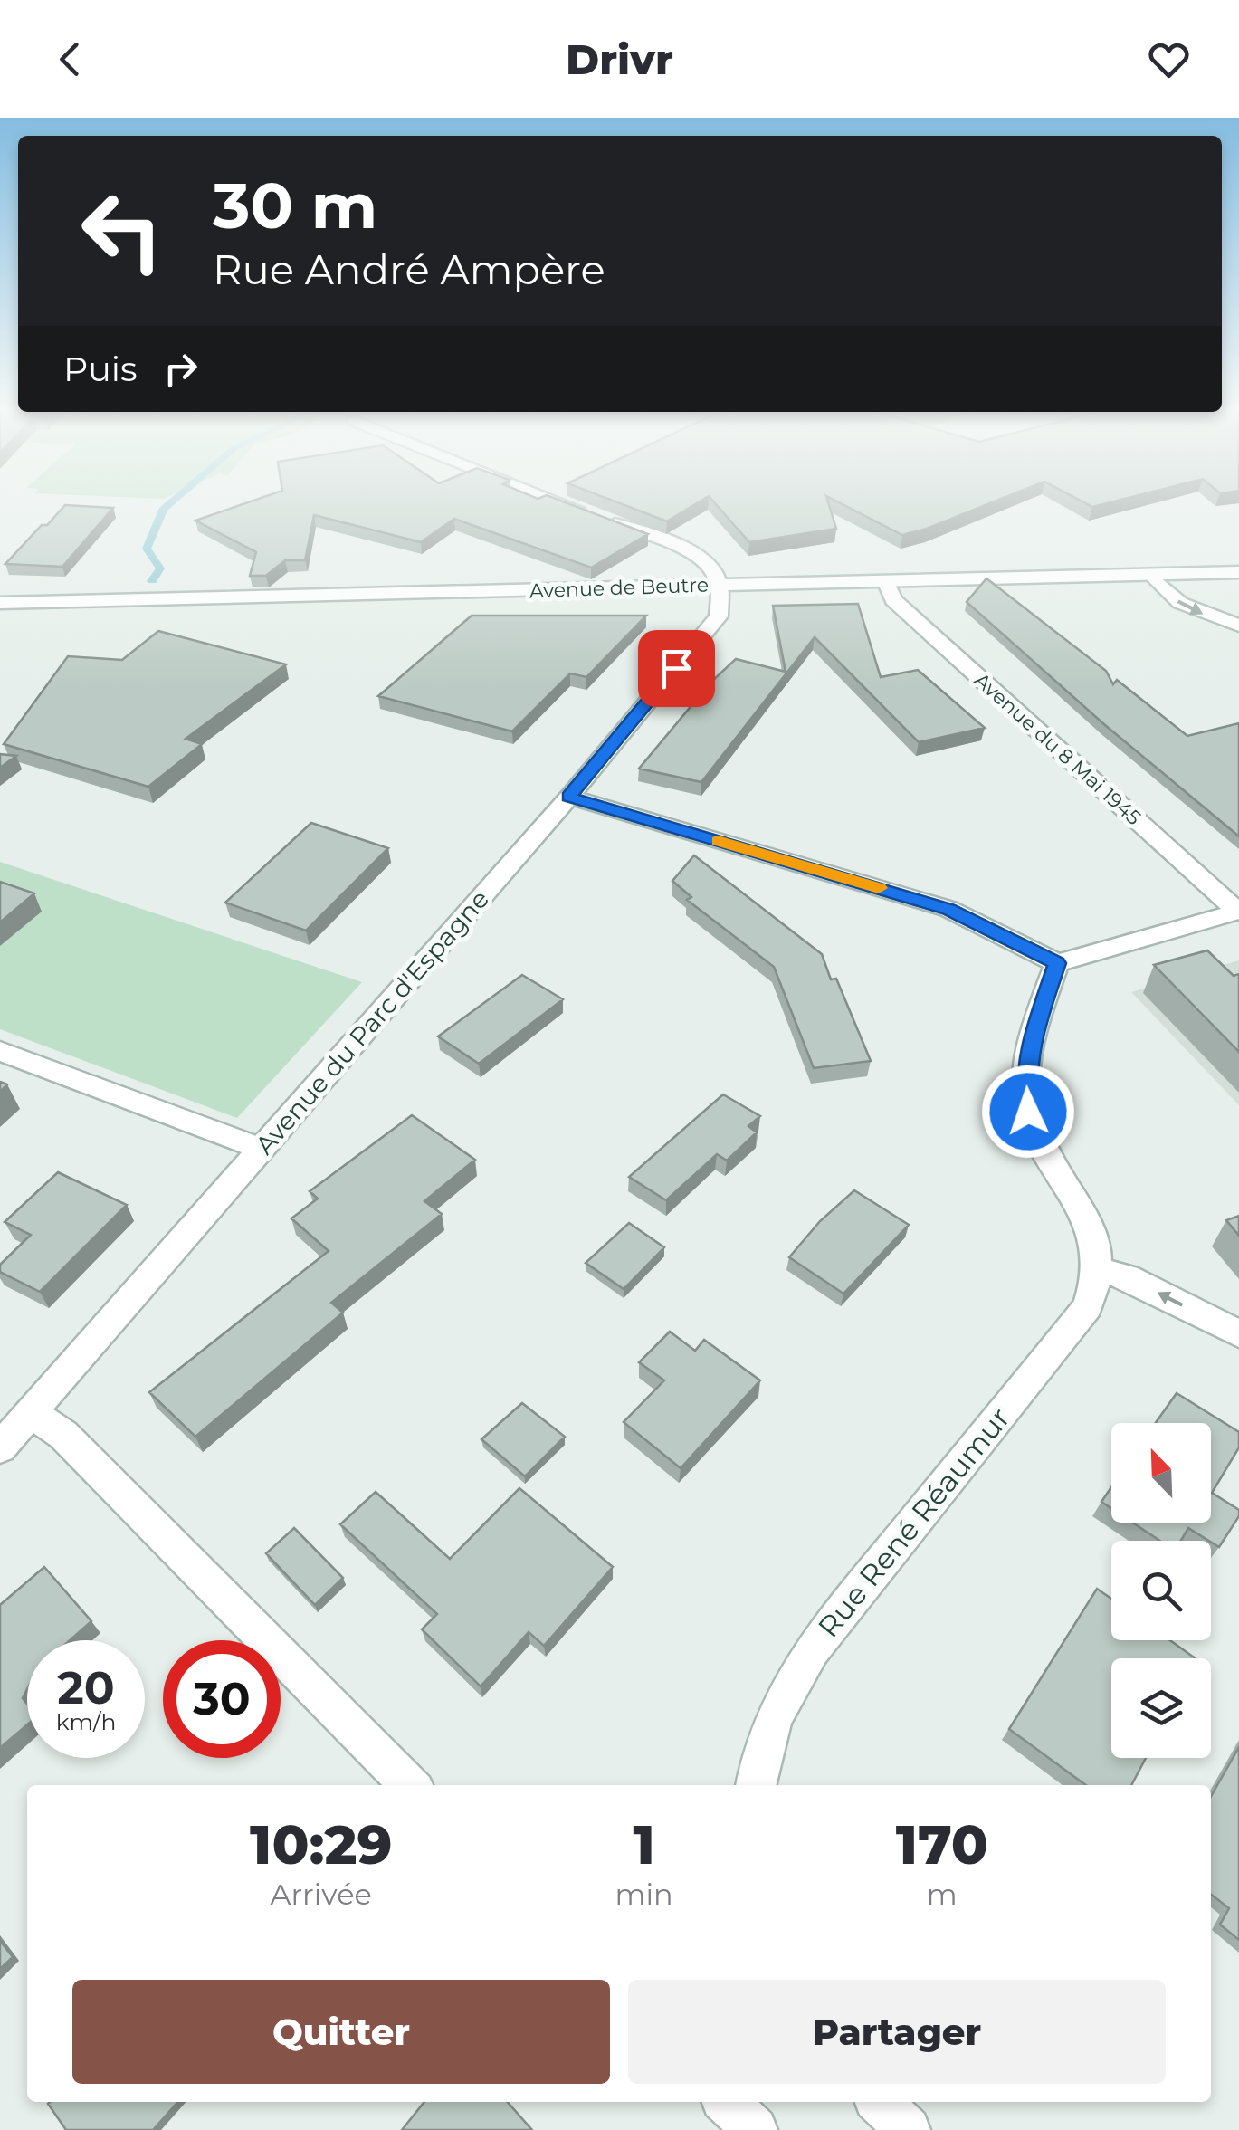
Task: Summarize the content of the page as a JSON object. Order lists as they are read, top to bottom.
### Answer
{
  "streets": {
    "street": [
      "Avenue de Beutre",
      "Avenue du 8 Mai 1945",
      "Avenue du Parc d'Espagne",
      "Rue René Réaumur"
    ]
  },
  "crossings": [
    ["Avenue de Beutre", "Avenue du 8 Mai 1945"],
    ["Avenue de Beutre", "Avenue du Parc d'Espagne"]
  ],
  "north": "top left",
  "page": {
    "header": "Drivr",
    "turn": ["30 m", "Rue André Ampère"],
    "then": "Puis",
    "speed": "20 km/h",
    "limit": "30",
    "eta": [
      "10:29",
      "Arrivée",
      "1",
      "min",
      "170",
      "m"
    ],
    "buttons": ["Quitter", "Partager"]
  }
}
